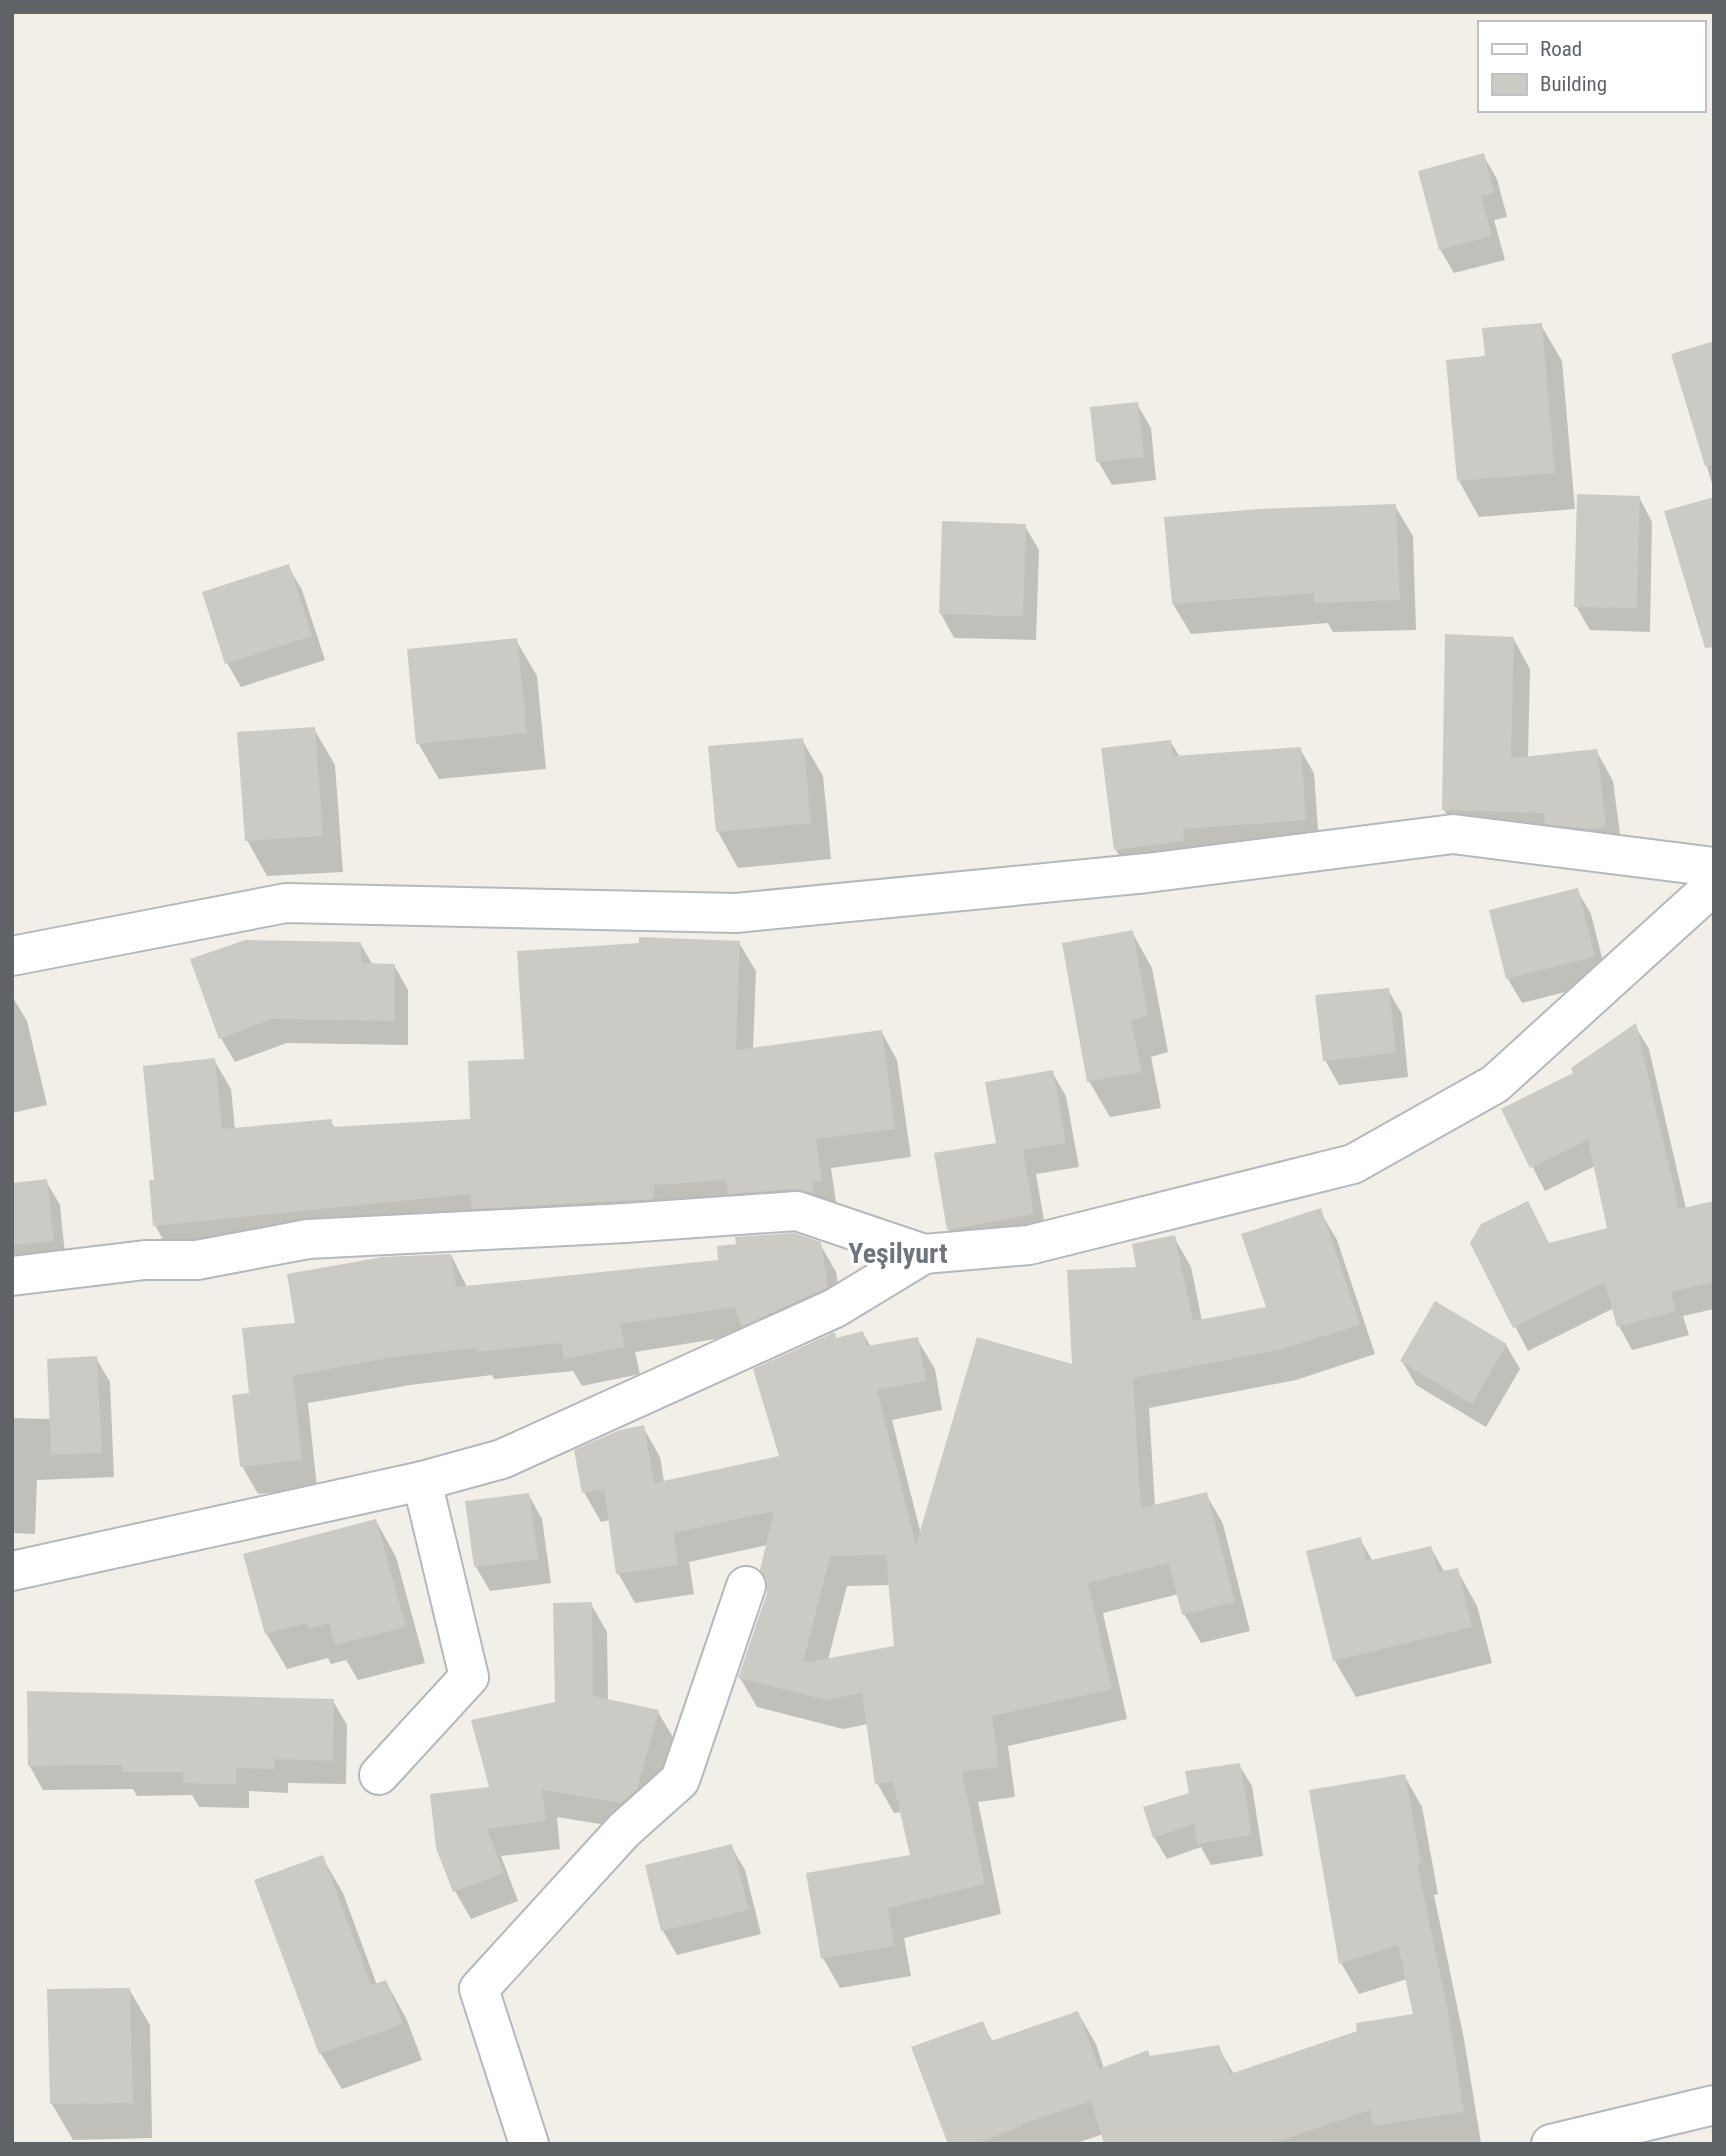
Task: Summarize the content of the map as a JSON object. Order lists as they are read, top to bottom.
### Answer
{
  "districts": ["Yeşilyurt"],
  "legend": ["Road", "Building"]
}
